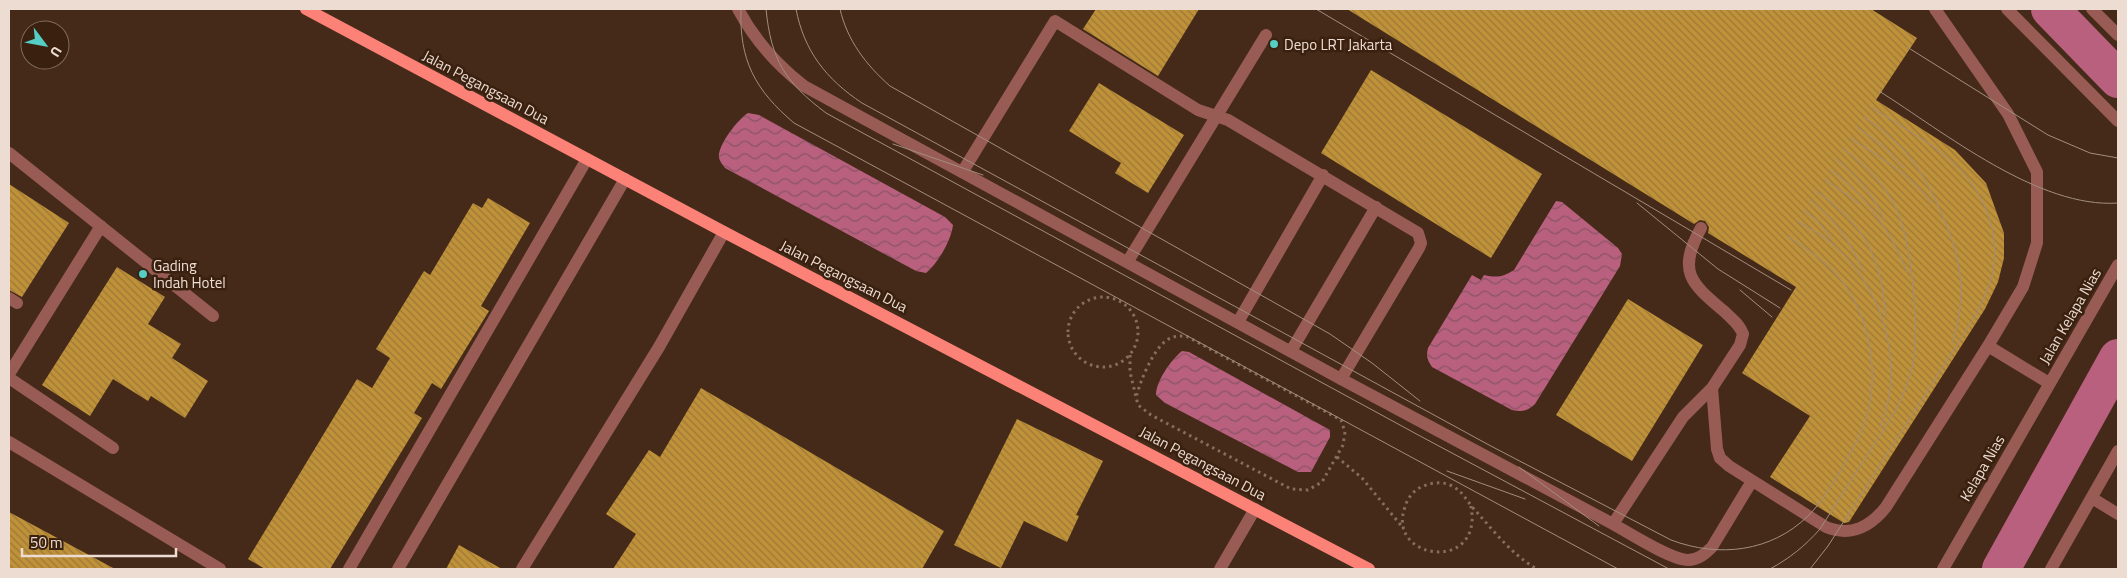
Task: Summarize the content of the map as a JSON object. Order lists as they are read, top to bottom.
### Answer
{
  "streets": {
    "main road": ["Jalan Pegangsaan Dua"],
    "street": ["Jalan Kelapa Nias", "Kelapa Nias"]
  },
  "crossings": [
    ["Jalan Kelapa Nias", "Kelapa Nias"]
  ],
  "places": ["Depo LRT Jakarta", "Gading Indah Hotel"],
  "scale_bar": "50 m",
  "north": "bottom right"
}
